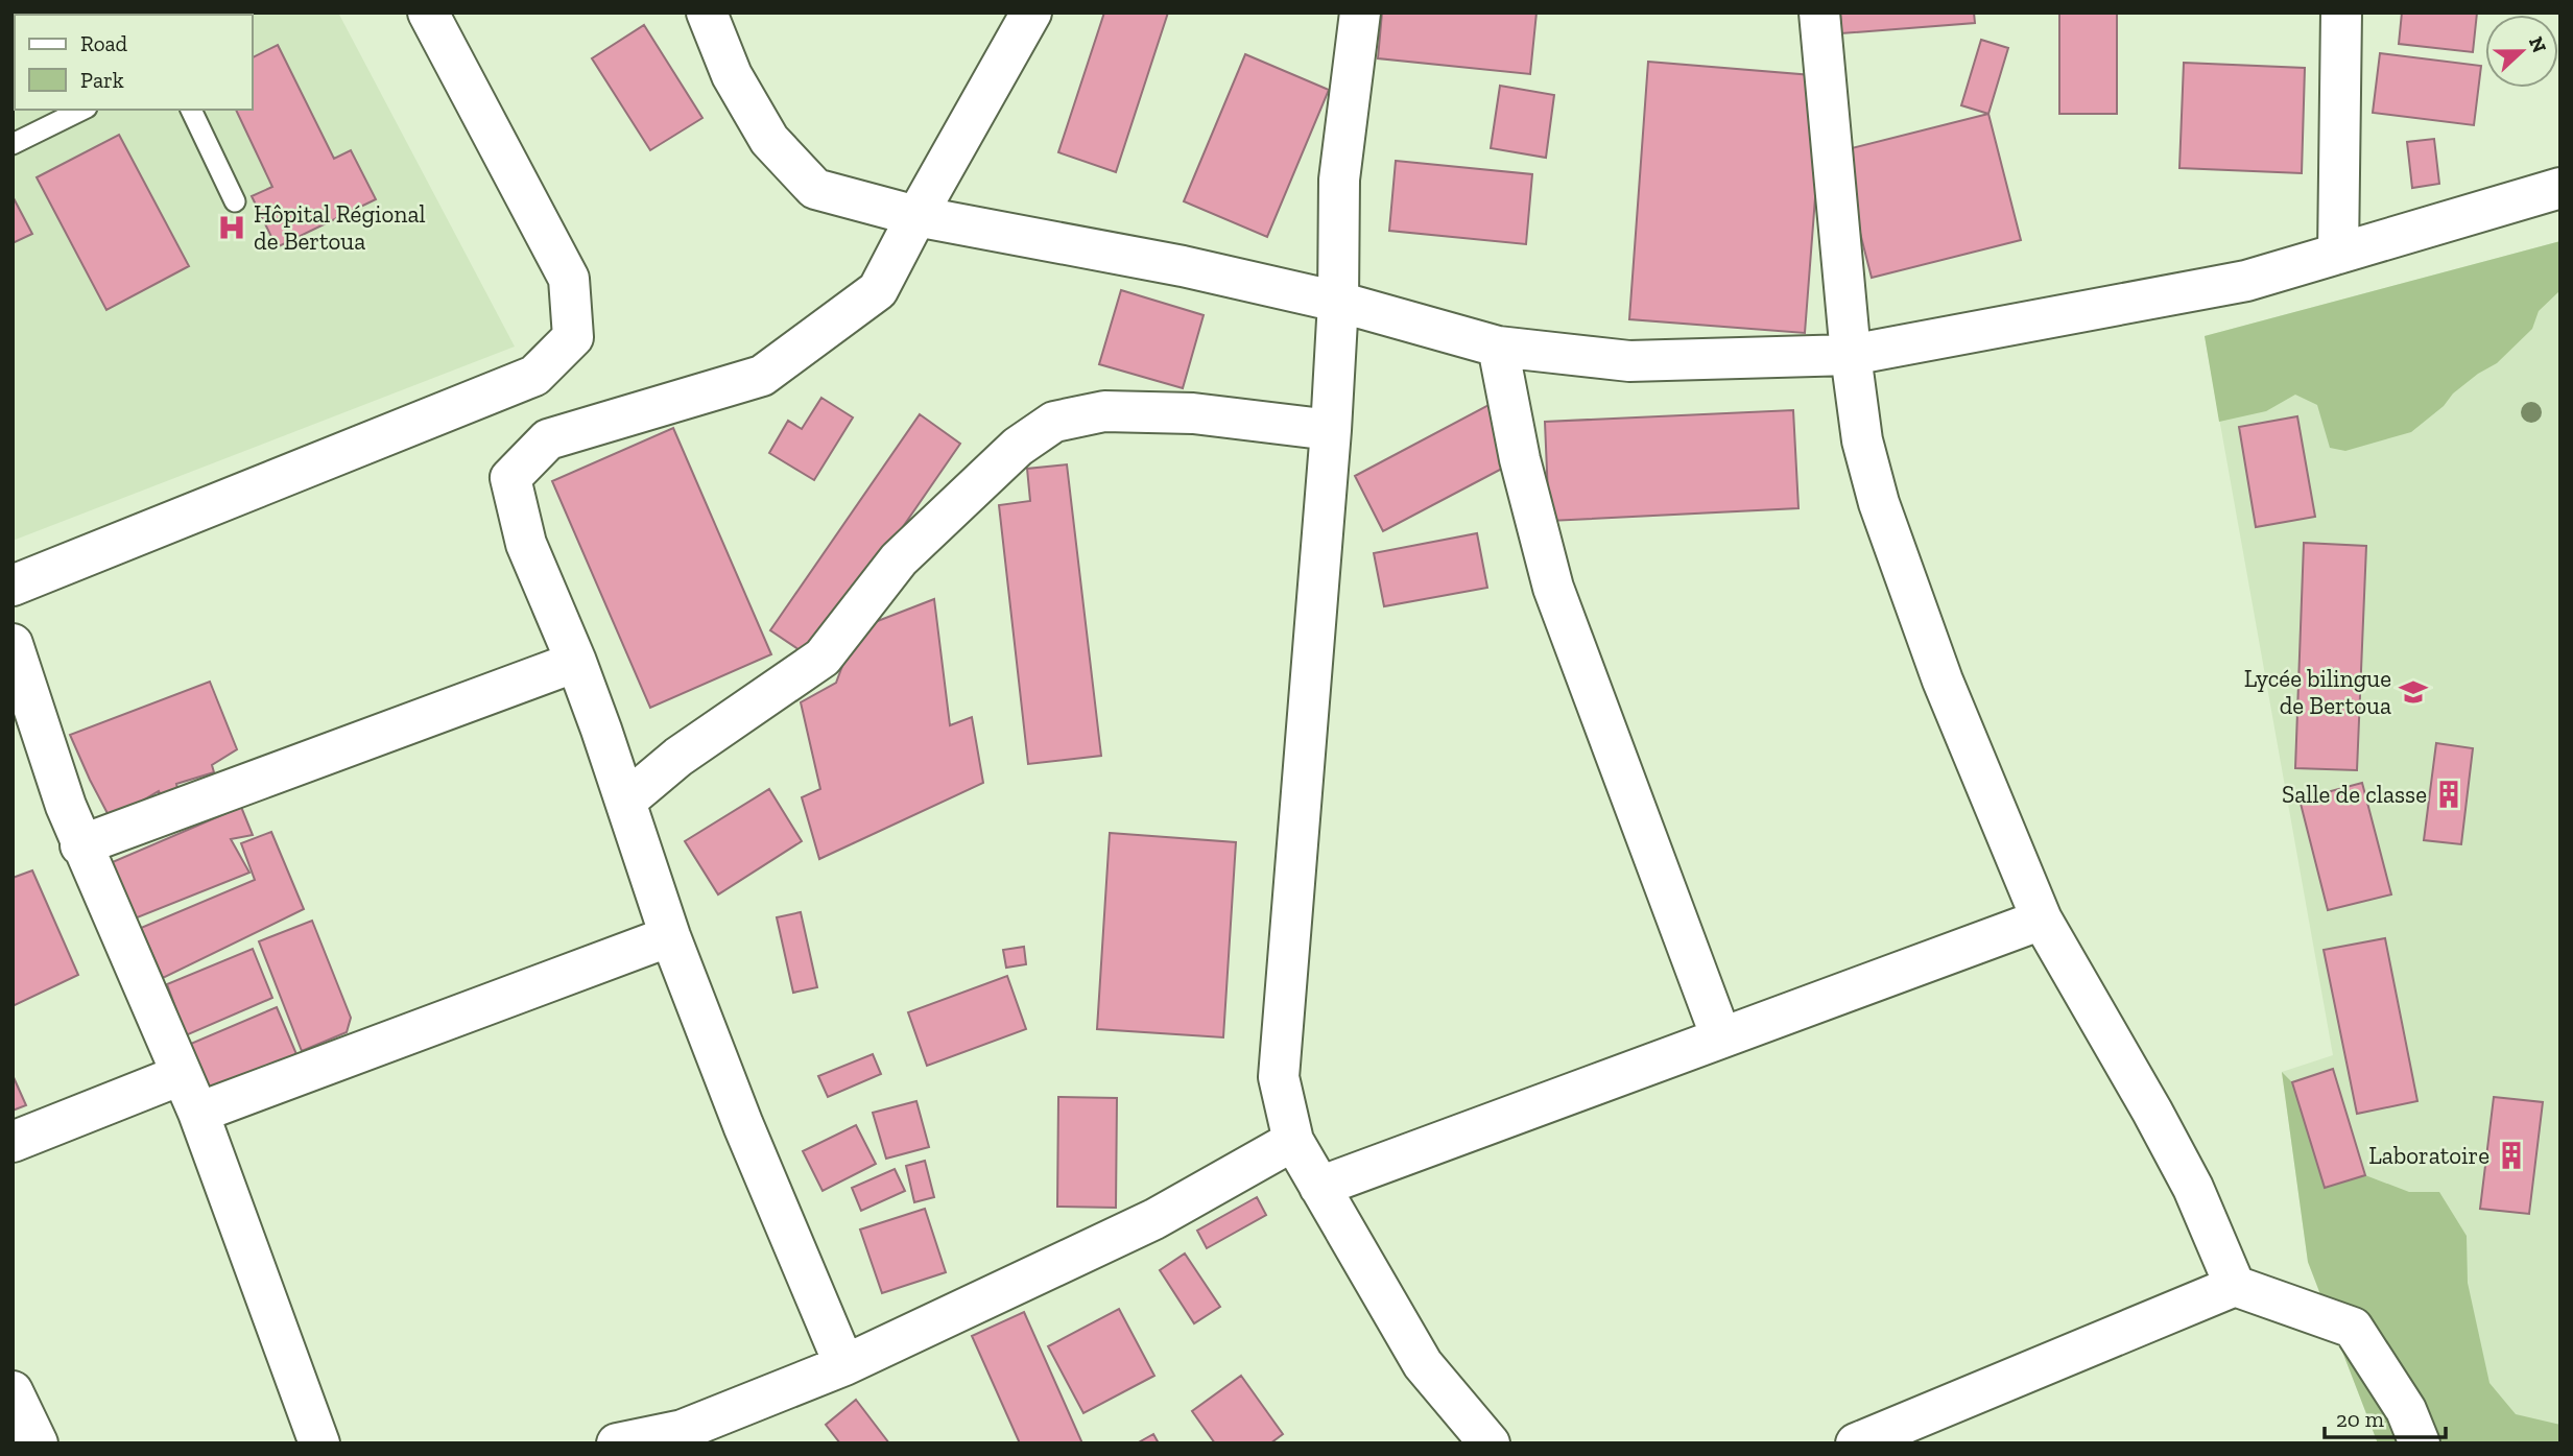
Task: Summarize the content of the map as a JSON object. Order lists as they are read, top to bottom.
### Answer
{
  "places": {
    "hospital": ["Hôpital Régional de Bertoua"],
    "school or university": ["Lycée bilingue de Bertoua"],
    "building": ["Salle de classe", "Laboratoire"]
  },
  "legend": ["Road", "Park"],
  "scale_bar": "20 m",
  "north": "right"
}
